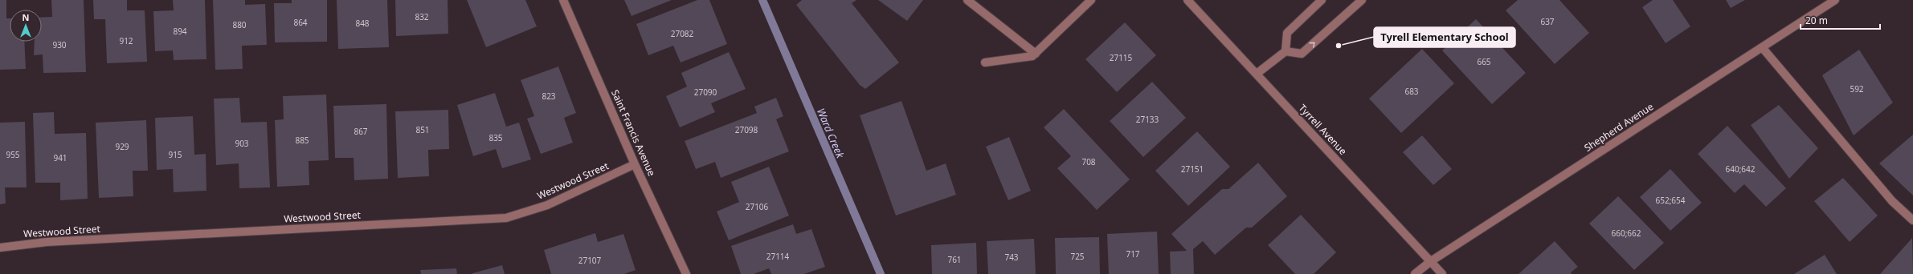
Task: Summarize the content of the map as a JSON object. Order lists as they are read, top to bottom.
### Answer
{
  "streets": {
    "street": [
      "Shepherd Avenue",
      "Tyrrell Avenue",
      "Saint Francis Avenue",
      "Westwood Street"
    ]
  },
  "crossings": [
    ["Shepherd Avenue", "Tyrrell Avenue"],
    ["Saint Francis Avenue", "Westwood Street"]
  ],
  "water": ["Ward Creek"],
  "places": ["Tyrell Elementary School"],
  "house_numbers": [
    "832",
    "637",
    "864",
    "848",
    "880",
    "894",
    "27082",
    "912",
    "930",
    "27115",
    "665",
    "592",
    "683",
    "27090",
    "823",
    "27133",
    "851",
    "27098",
    "867",
    "835",
    "885",
    "903",
    "929",
    "955",
    "915",
    "941",
    "708",
    "27151",
    "640;642",
    "652;654",
    "27106",
    "660;662",
    "717",
    "27114",
    "725",
    "743",
    "761",
    "27107"
  ],
  "scale_bar": "20 m",
  "north": "top"
}
